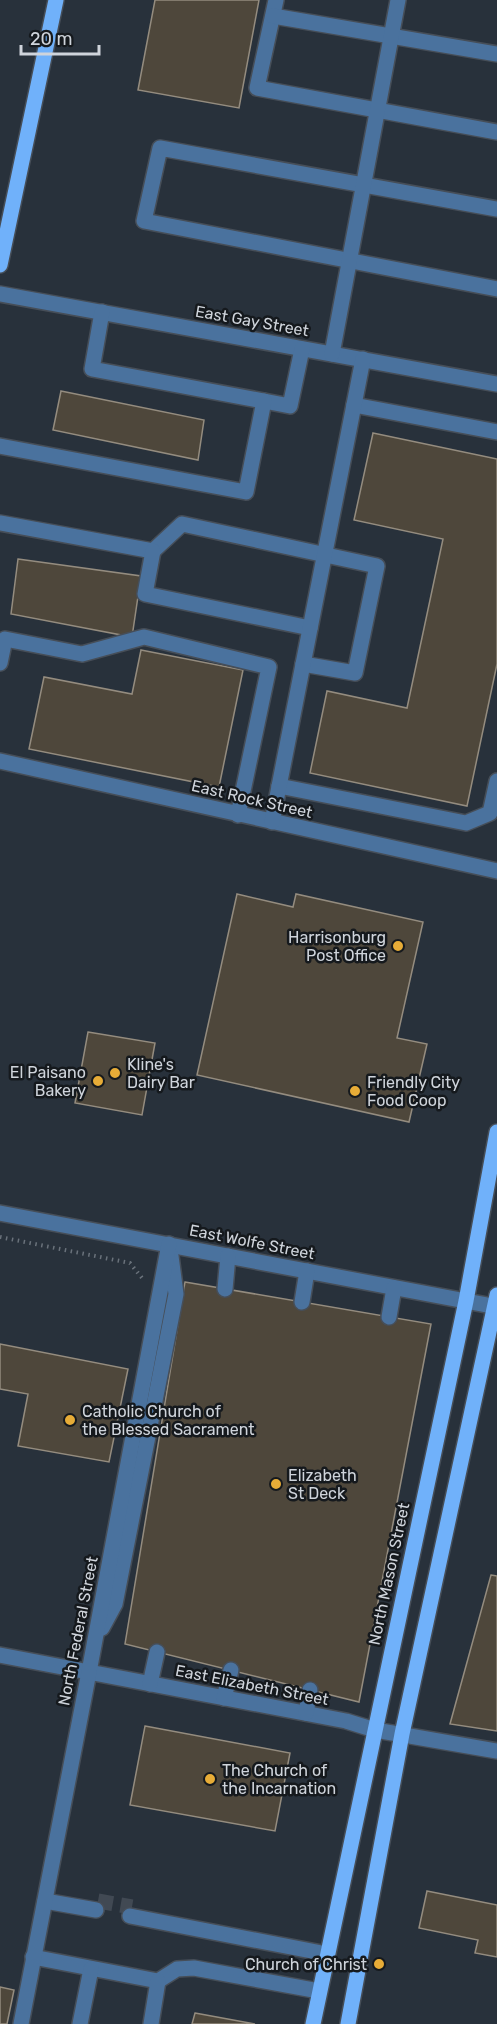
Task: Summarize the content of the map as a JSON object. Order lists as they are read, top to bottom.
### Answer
{
  "streets": {
    "main road": ["North Mason Street"],
    "street": [
      "East Gay Street",
      "East Rock Street",
      "East Wolfe Street",
      "North Federal Street",
      "East Elizabeth Street"
    ]
  },
  "crossings": [
    ["East Wolfe Street", "North Mason Street"],
    ["East Wolfe Street", "North Federal Street"],
    ["North Mason Street", "East Elizabeth Street"],
    ["North Federal Street", "East Elizabeth Street"]
  ],
  "places": [
    "Harrisonburg Post Office",
    "Kline's Dairy Bar",
    "El Paisano Bakery",
    "Friendly City Food Coop",
    "Catholic Church of the Blessed Sacrament",
    "Elizabeth St Deck",
    "The Church of the Incarnation",
    "Church of Christ"
  ],
  "scale_bar": "20 m"
}
